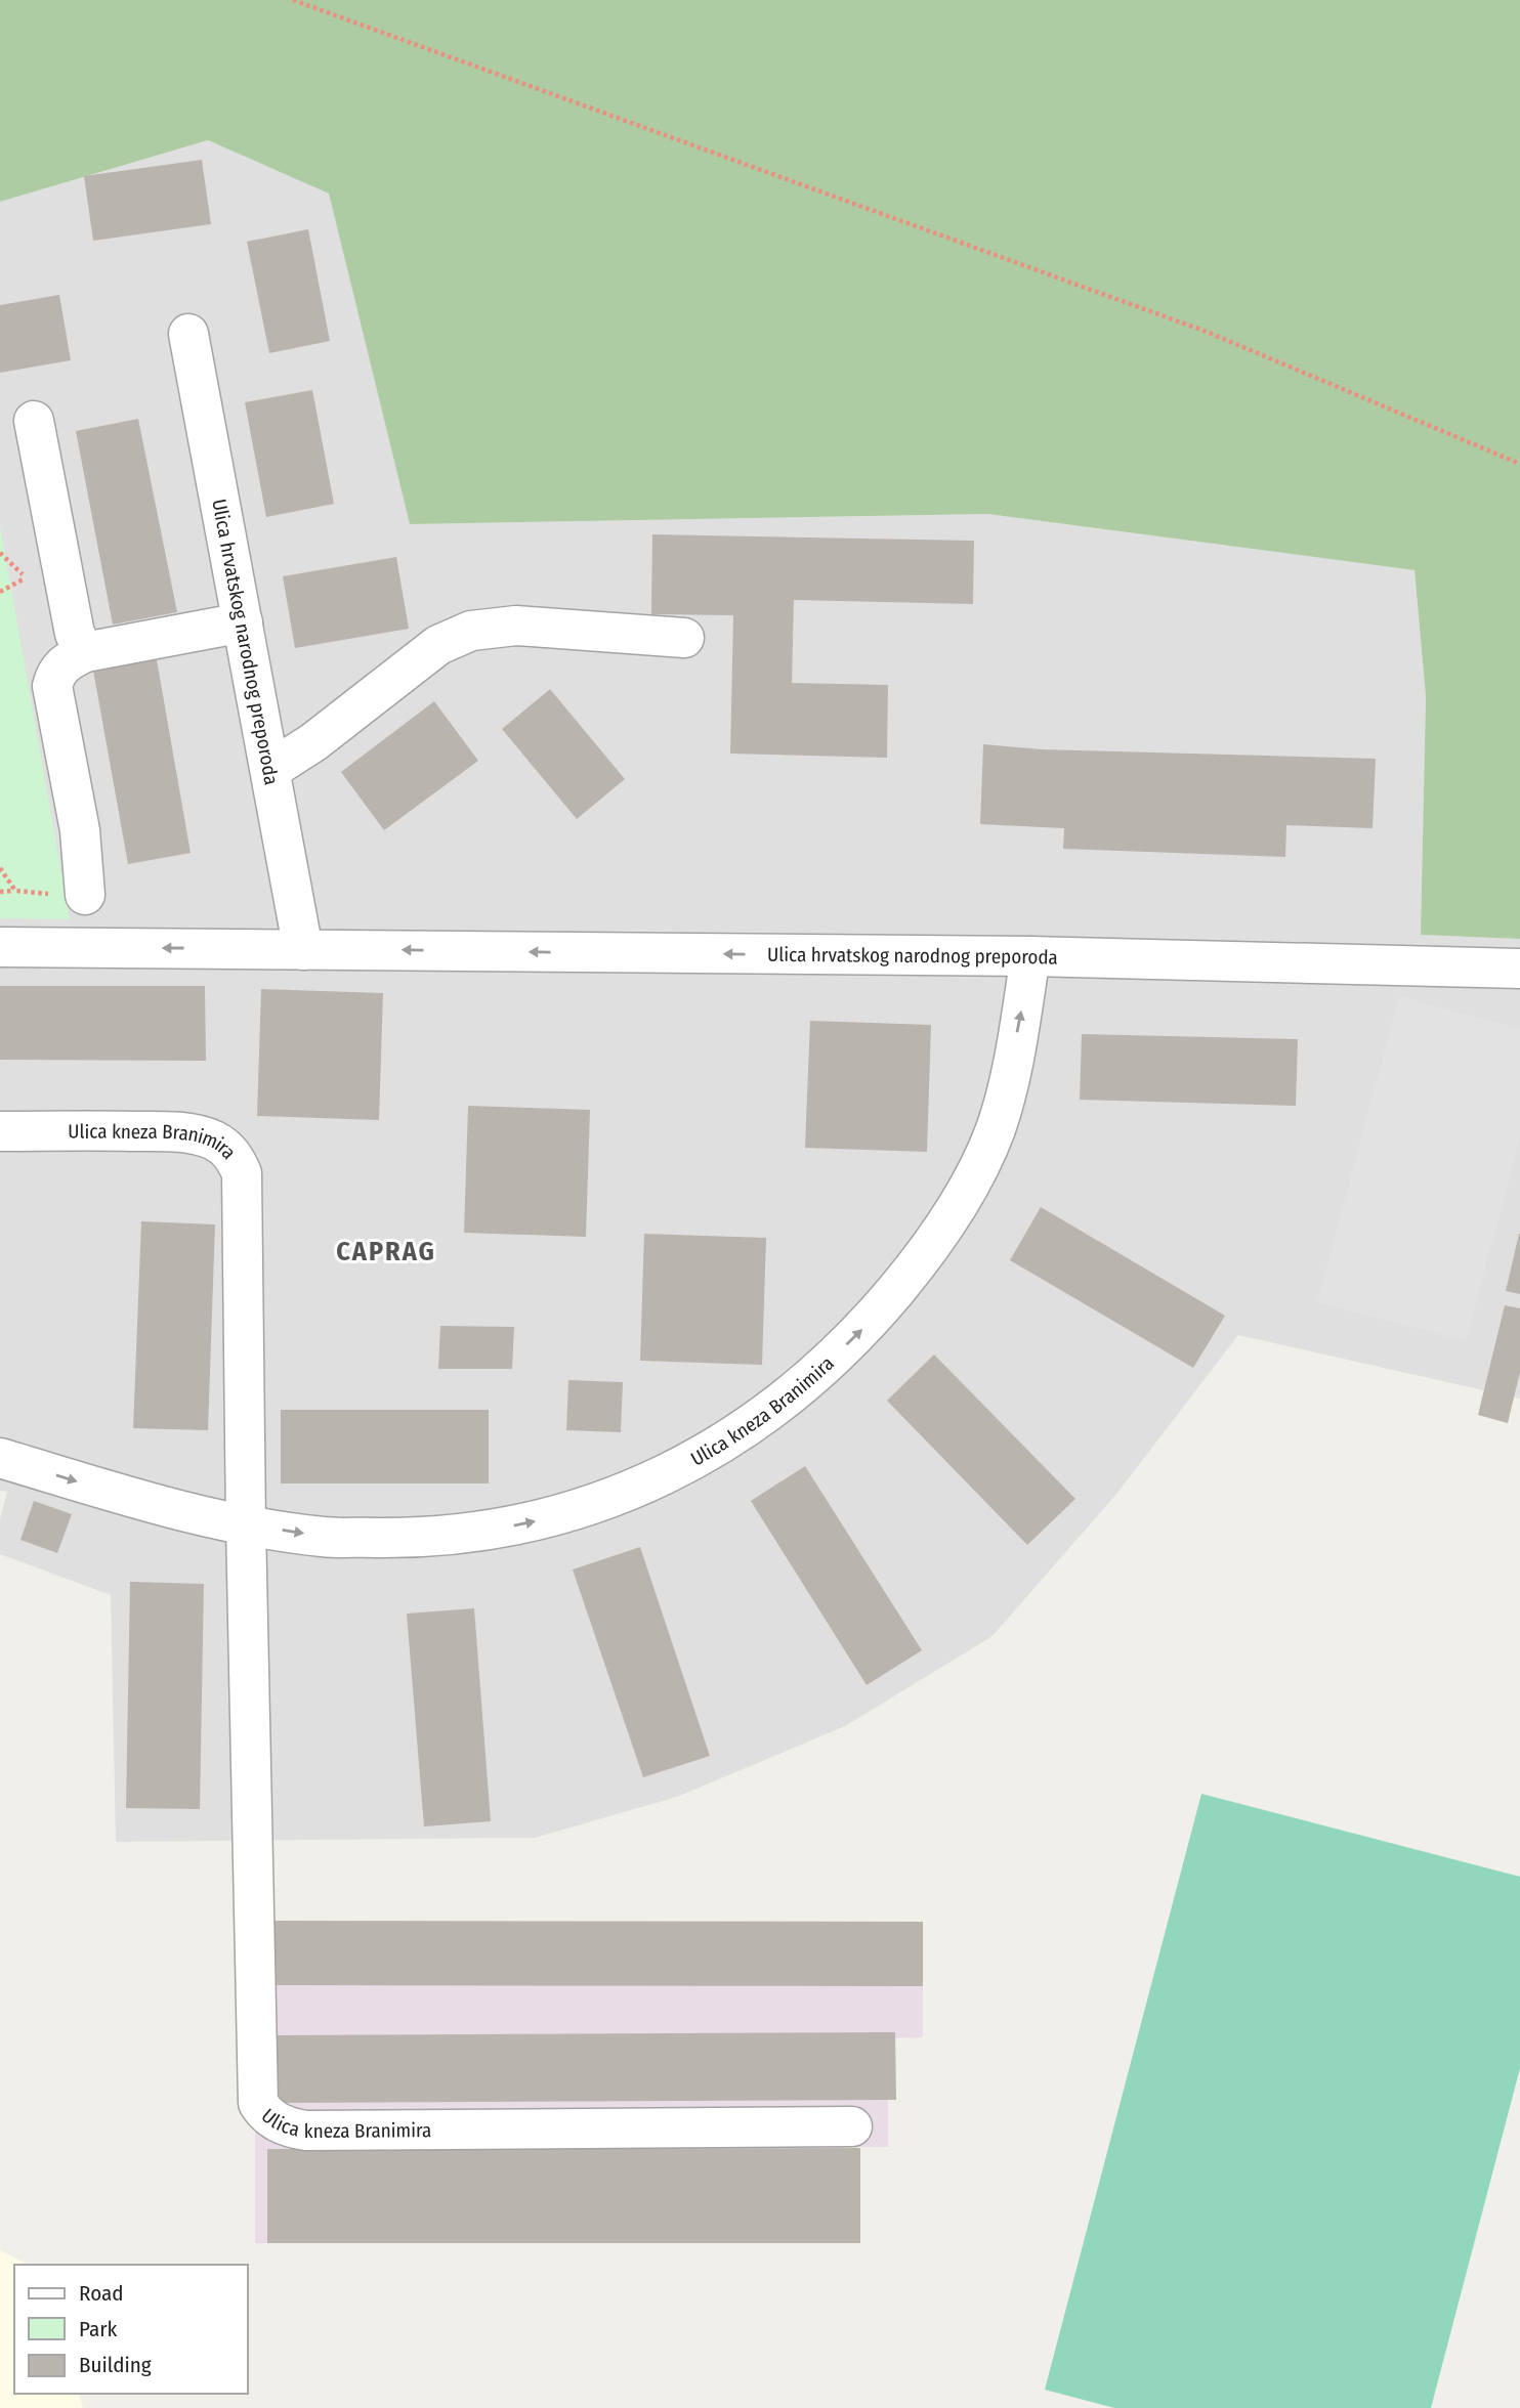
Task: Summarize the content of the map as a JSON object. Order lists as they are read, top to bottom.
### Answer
{
  "streets": {
    "street": ["Ulica hrvatskog narodnog preporoda", "Ulica kneza Branimira"]
  },
  "crossings": [
    ["Ulica hrvatskog narodnog preporoda", "Ulica kneza Branimira"]
  ],
  "one_way": ["Ulica hrvatskog narodnog preporoda", "Ulica kneza Branimira"],
  "districts": ["CAPRAG"],
  "legend": ["Road", "Park", "Building"]
}
